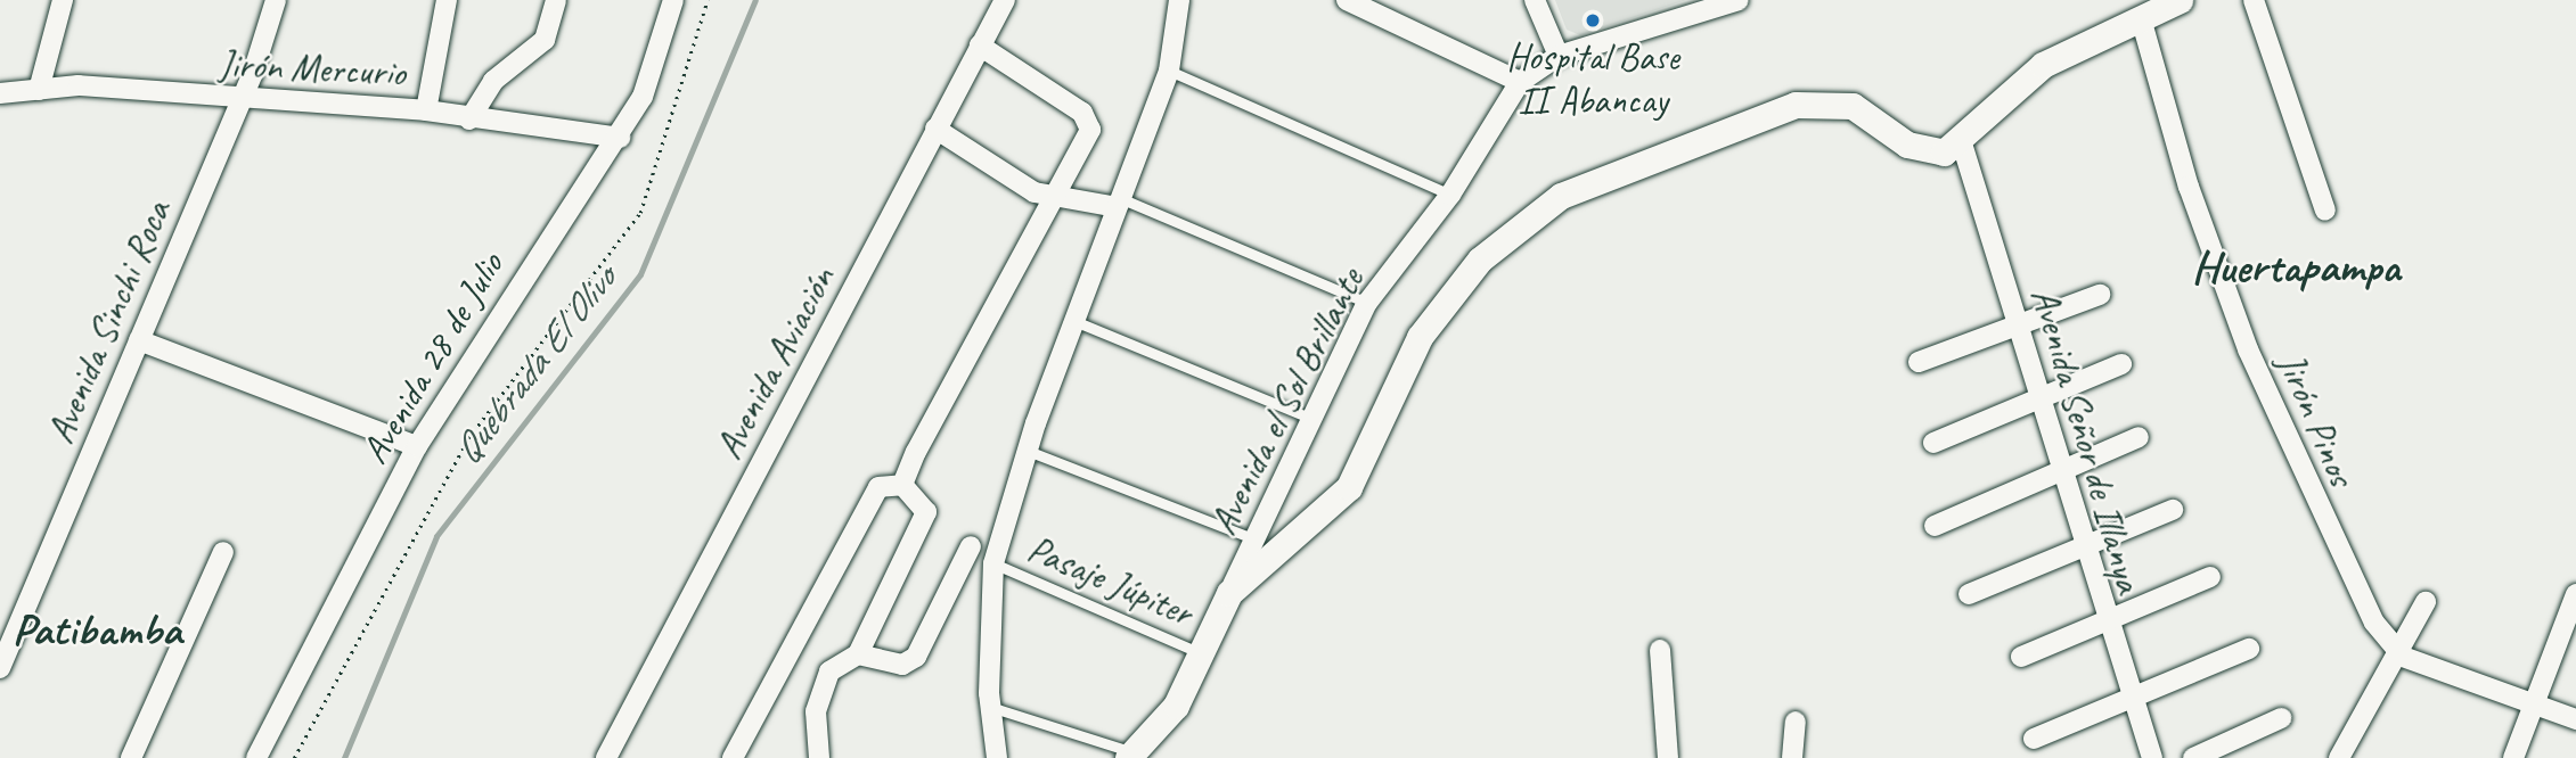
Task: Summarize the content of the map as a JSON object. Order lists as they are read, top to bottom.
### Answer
{
  "streets": {
    "street": [
      "Jirón Mercurio",
      "Avenida Sinchi Roca",
      "Avenida 28 de Julio",
      "Avenida Aviación",
      "Avenida el Sol Brillante",
      "Jirón Pinos",
      "Avenida Señor de Illanya"
    ],
    "lane": ["Pasaje Júpiter"]
  },
  "crossings": [
    ["Jirón Mercurio", "Avenida Sinchi Roca"],
    ["Jirón Mercurio", "Avenida 28 de Julio"]
  ],
  "districts": ["Huertapampa", "Patibamba"],
  "water": ["Quebrada El Olivo"],
  "places": ["Hospital Base II Abancay"]
}
